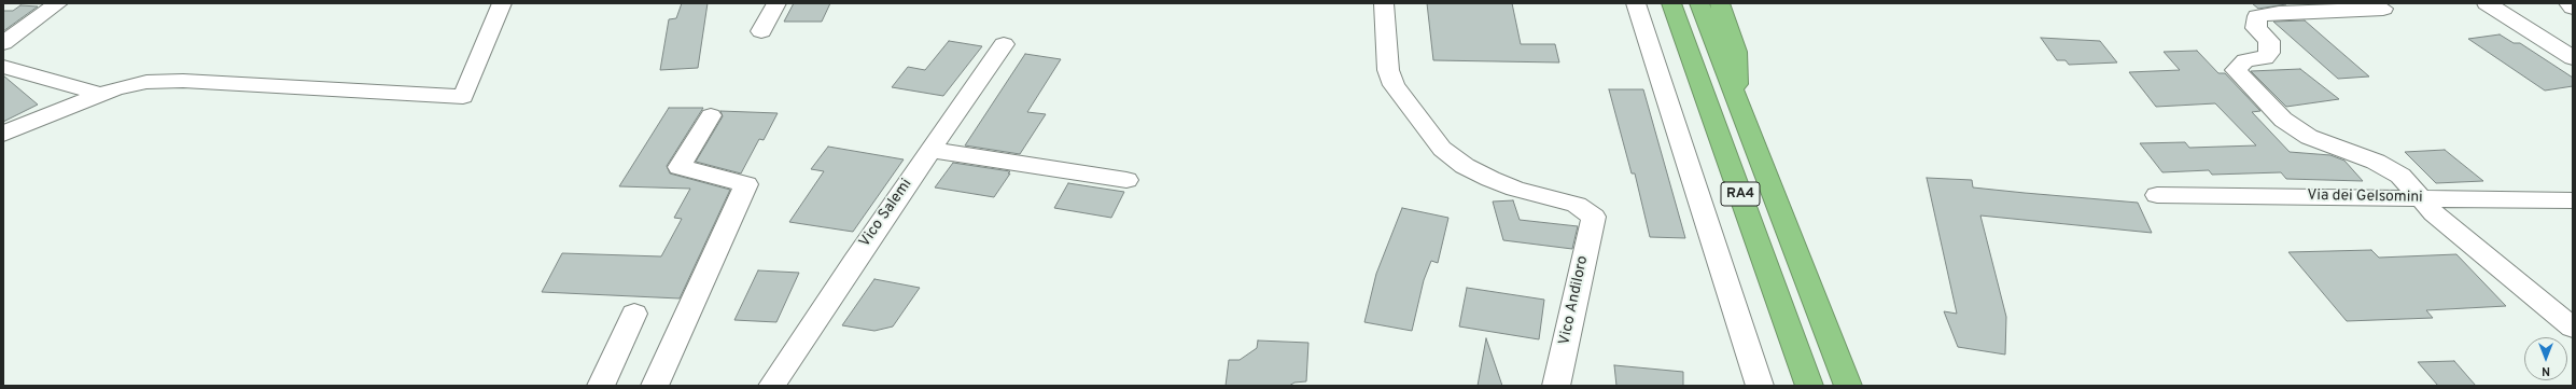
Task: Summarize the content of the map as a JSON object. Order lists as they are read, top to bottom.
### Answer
{
  "streets": {
    "highway": ["RA4"],
    "street": ["Via dei Gelsomini", "Vico Salemi", "Vico Andiloro"]
  },
  "north": "bottom"
}
